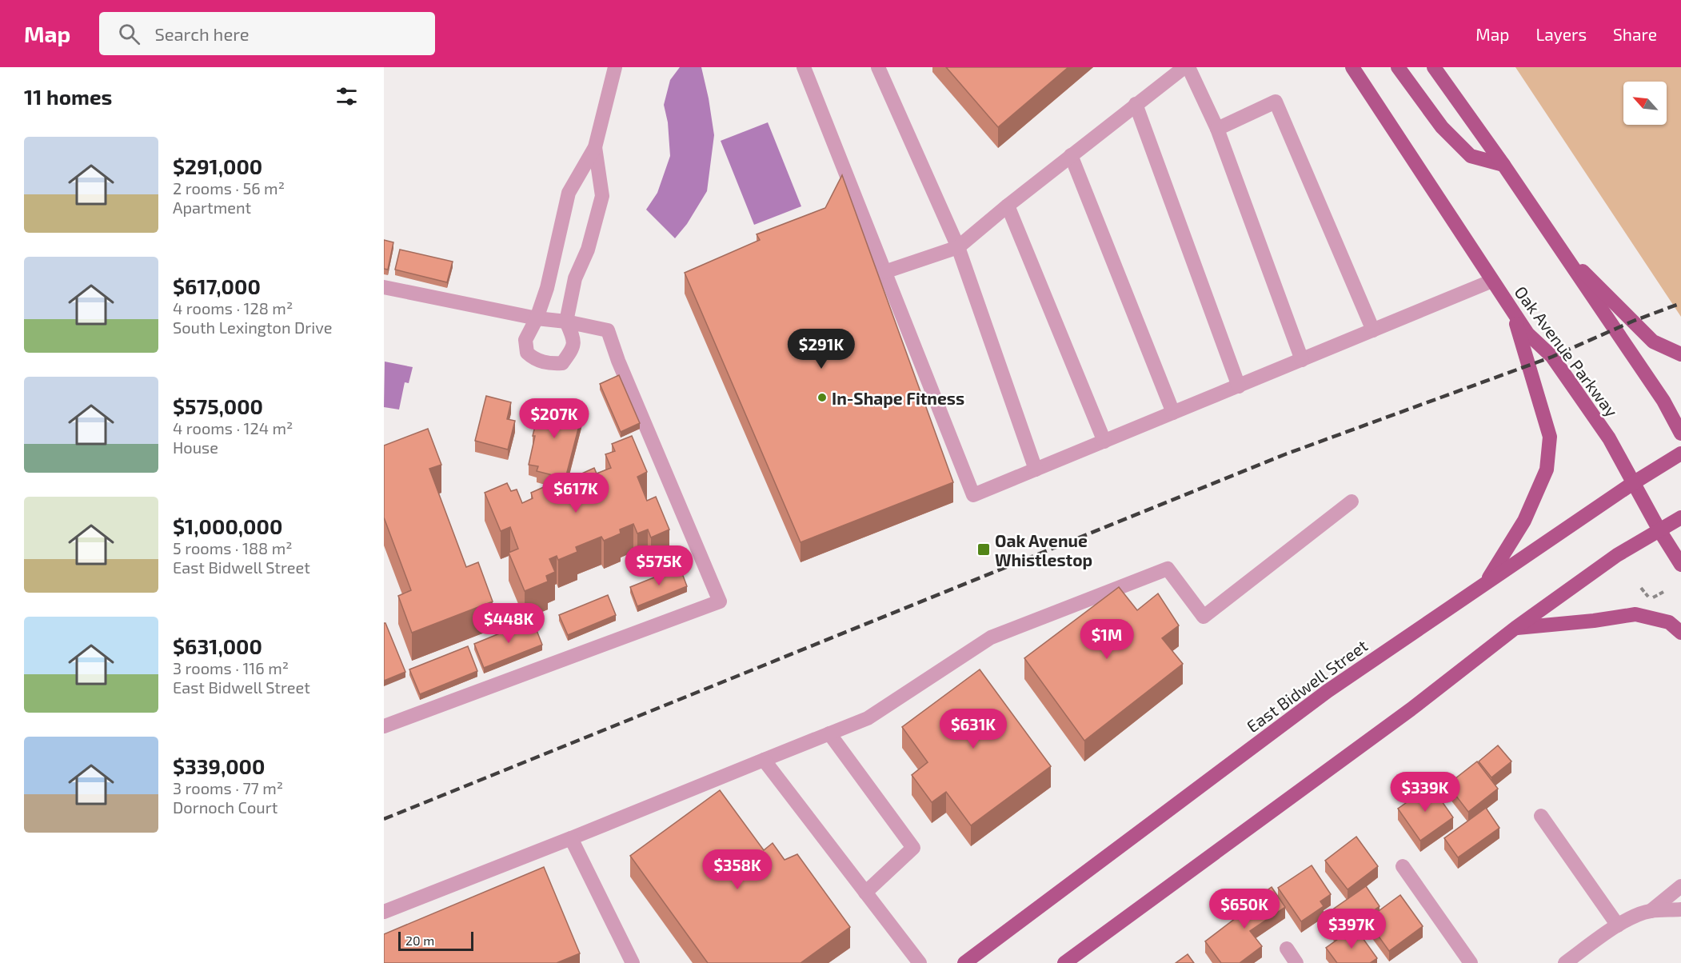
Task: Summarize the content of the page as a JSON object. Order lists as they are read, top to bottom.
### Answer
{
  "streets": {
    "main road": ["Oak Avenue Parkway", "East Bidwell Street"]
  },
  "crossings": [
    ["Oak Avenue Parkway", "East Bidwell Street"]
  ],
  "places": {
    "other": ["In-Shape Fitness"],
    "transit": ["Oak Avenue Whistlestop"]
  },
  "scale_bar": "20 m",
  "north": "top left",
  "page": {
    "header": "Map",
    "search": "Search here",
    "nav": ["Map", "Layers", "Share"],
    "heading": "11 homes",
    "list": [
      {
        "name": "$291,000",
        "note": "2 rooms · 56 m² · Apartment"
      },
      {
        "name": "$617,000",
        "note": "4 rooms · 128 m² · South Lexington Drive"
      },
      {
        "name": "$575,000",
        "note": "4 rooms · 124 m² · House"
      },
      {
        "name": "$1,000,000",
        "note": "5 rooms · 188 m² · East Bidwell Street"
      },
      {
        "name": "$631,000",
        "note": "3 rooms · 116 m² · East Bidwell Street"
      },
      {
        "name": "$339,000",
        "note": "3 rooms · 77 m² · Dornoch Court"
      }
    ],
    "price": [
      "$291K",
      "$207K",
      "$617K",
      "$575K",
      "$448K",
      "$1M",
      "$631K",
      "$339K",
      "$358K",
      "$650K",
      "$397K"
    ],
    "scale": "20 m"
  }
}
